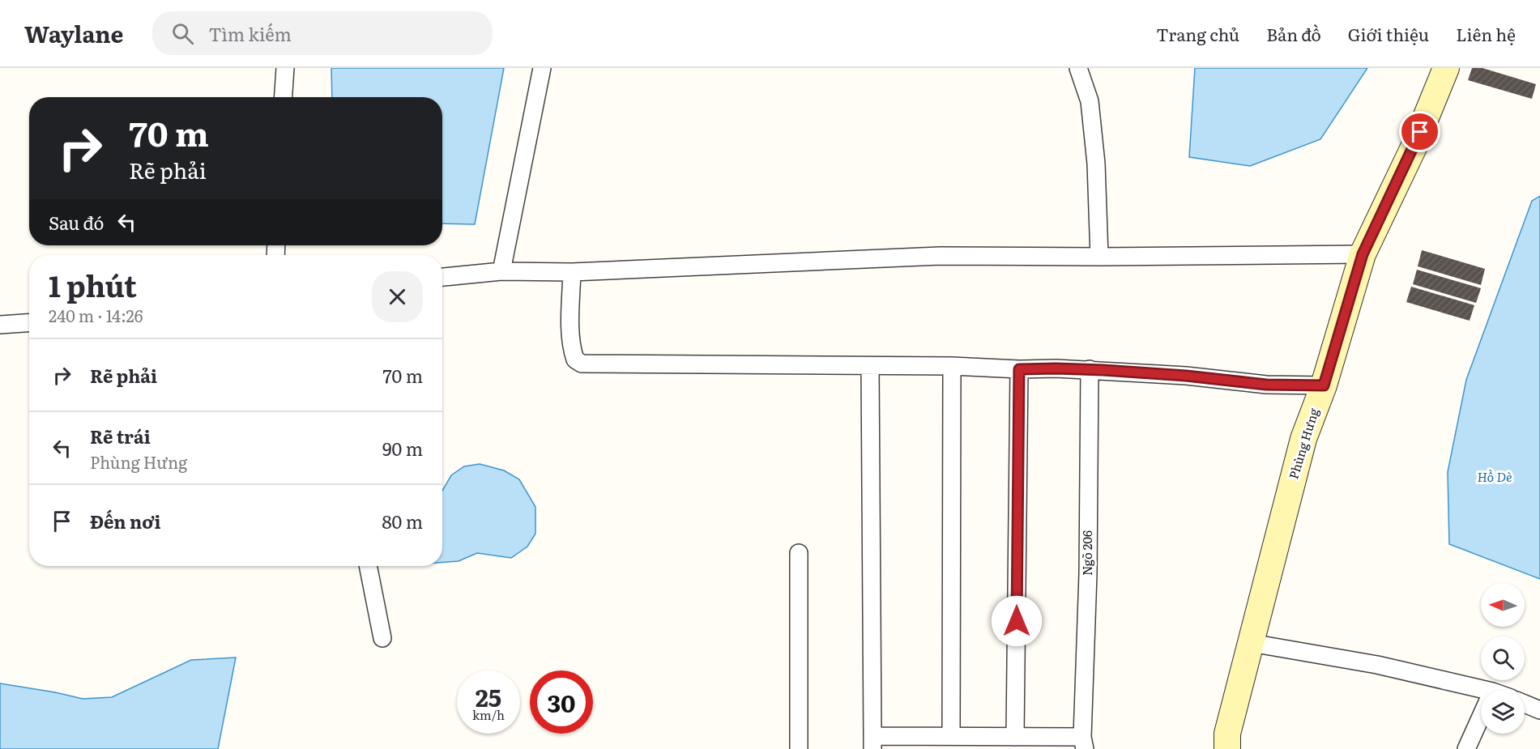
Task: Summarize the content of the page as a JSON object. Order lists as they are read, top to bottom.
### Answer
{
  "streets": {
    "street": ["Phùng Hưng", "Ngõ 206"]
  },
  "water": ["Hồ Dè"],
  "north": "left",
  "page": {
    "header": "Waylane",
    "search": "Tìm kiếm",
    "nav": [
      "Trang chủ",
      "Bản đồ",
      "Giới thiệu",
      "Liên hệ"
    ],
    "turn": ["70 m", "Rẽ phải"],
    "then": "Sau đó",
    "heading": ["1 phút", "240 m · 14:26"],
    "list": [
      {
        "name": "Rẽ phải",
        "value": "70 m"
      },
      {
        "name": "Rẽ trái",
        "note": "Phùng Hưng",
        "value": "90 m"
      },
      {
        "name": "Đến nơi",
        "value": "80 m"
      }
    ],
    "speed": "25 km/h",
    "limit": "30"
  }
}
